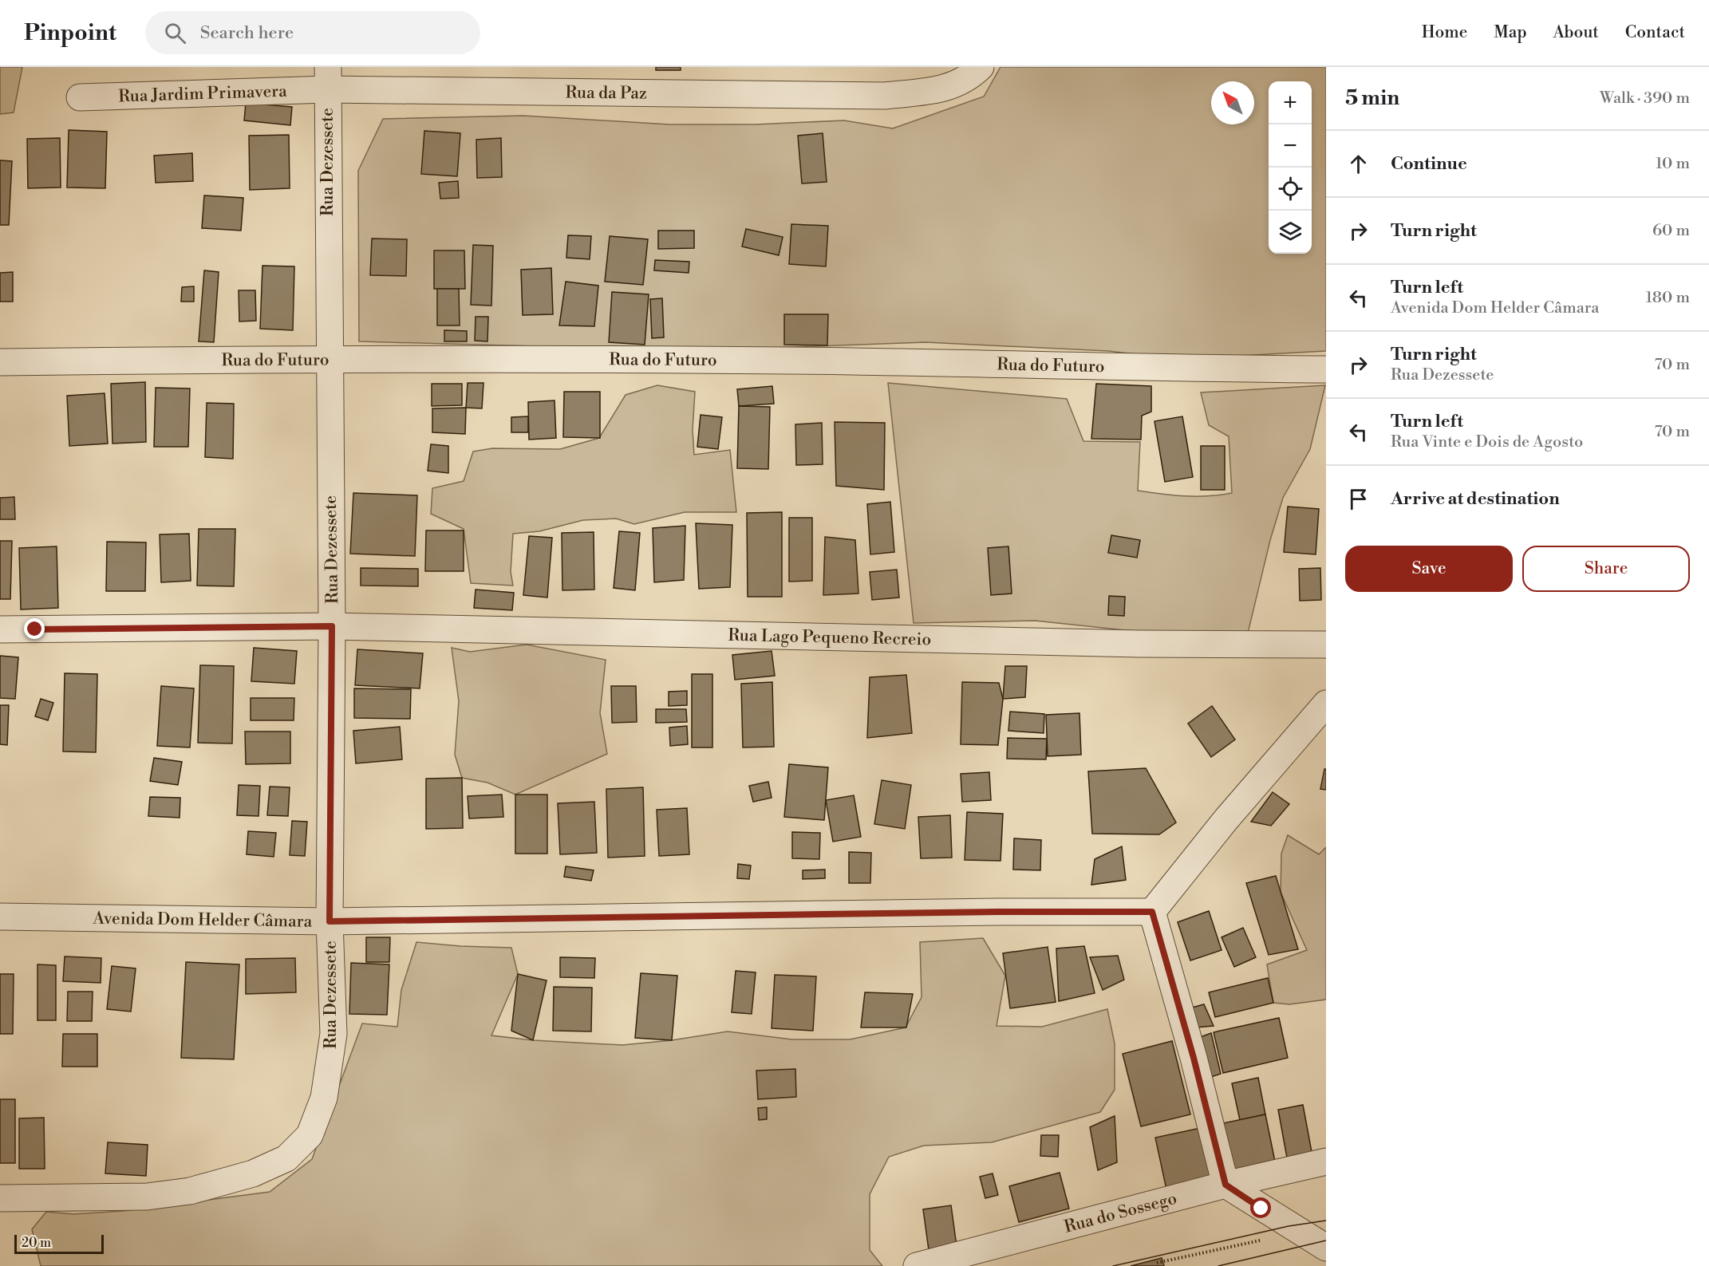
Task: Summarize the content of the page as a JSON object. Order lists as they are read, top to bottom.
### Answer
{
  "streets": {
    "street": [
      "Rua da Paz",
      "Rua Jardim Primavera",
      "Rua Dezessete",
      "Rua do Futuro",
      "Rua Lago Pequeno Recreio",
      "Avenida Dom Helder Câmara",
      "Rua do Sossego"
    ]
  },
  "crossings": [
    ["Rua da Paz", "Rua Jardim Primavera"],
    ["Rua da Paz", "Rua Dezessete"],
    ["Rua Jardim Primavera", "Rua Dezessete"],
    ["Rua Dezessete", "Rua do Futuro"],
    ["Rua Dezessete", "Rua Lago Pequeno Recreio"],
    ["Rua Dezessete", "Avenida Dom Helder Câmara"]
  ],
  "scale_bar": "20 m",
  "north": "top left",
  "page": {
    "header": "Pinpoint",
    "search": "Search here",
    "nav": [
      "Home",
      "Map",
      "About",
      "Contact"
    ],
    "heading": ["5 min", "Walk · 390 m"],
    "map_buttons": ["+", "−"],
    "list": [
      ["Continue", "10 m"],
      ["Turn right", "60 m"],
      ["Turn left", "Avenida Dom Helder Câmara", "180 m"],
      ["Turn right", "Rua Dezessete", "70 m"],
      ["Turn left", "Rua Vinte e Dois de Agosto", "70 m"],
      "Arrive at destination"
    ],
    "buttons": ["Save", "Share"],
    "scale": "20 m"
  }
}
